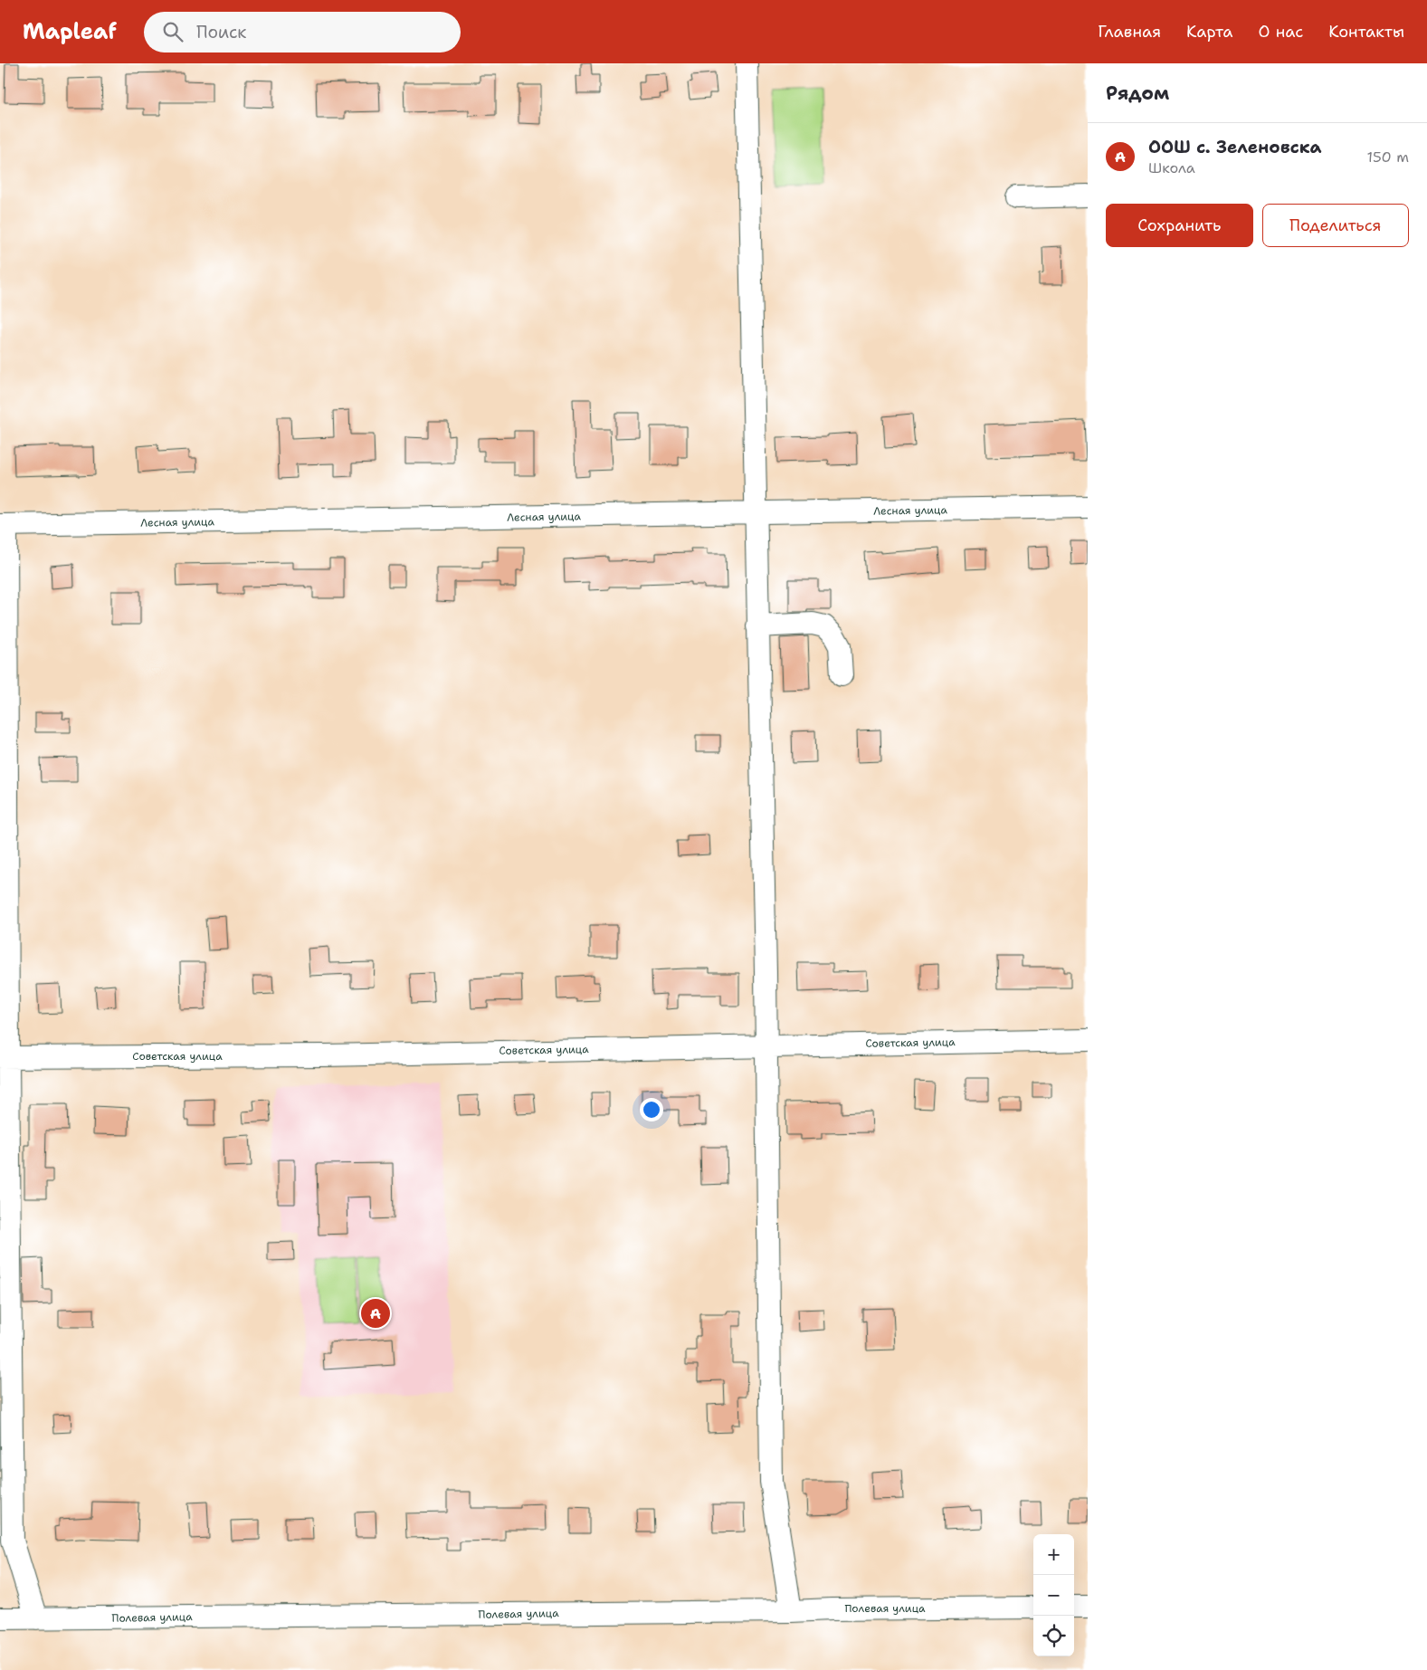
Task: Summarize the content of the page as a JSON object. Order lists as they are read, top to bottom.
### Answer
{
  "streets": {
    "street": ["Лесная улица", "Советская улица", "Полевая улица"]
  },
  "page": {
    "header": "Mapleaf",
    "search": "Поиск",
    "nav": [
      "Главная",
      "Карта",
      "О нас",
      "Контакты"
    ],
    "heading": "Рядом",
    "list": [
      {
        "mark": "A",
        "name": "ООШ с. Зеленовска",
        "note": "Школа",
        "value": "150 m"
      }
    ],
    "buttons": ["Сохранить", "Поделиться"],
    "pins": "A",
    "map_buttons": ["+", "−"]
  }
}
